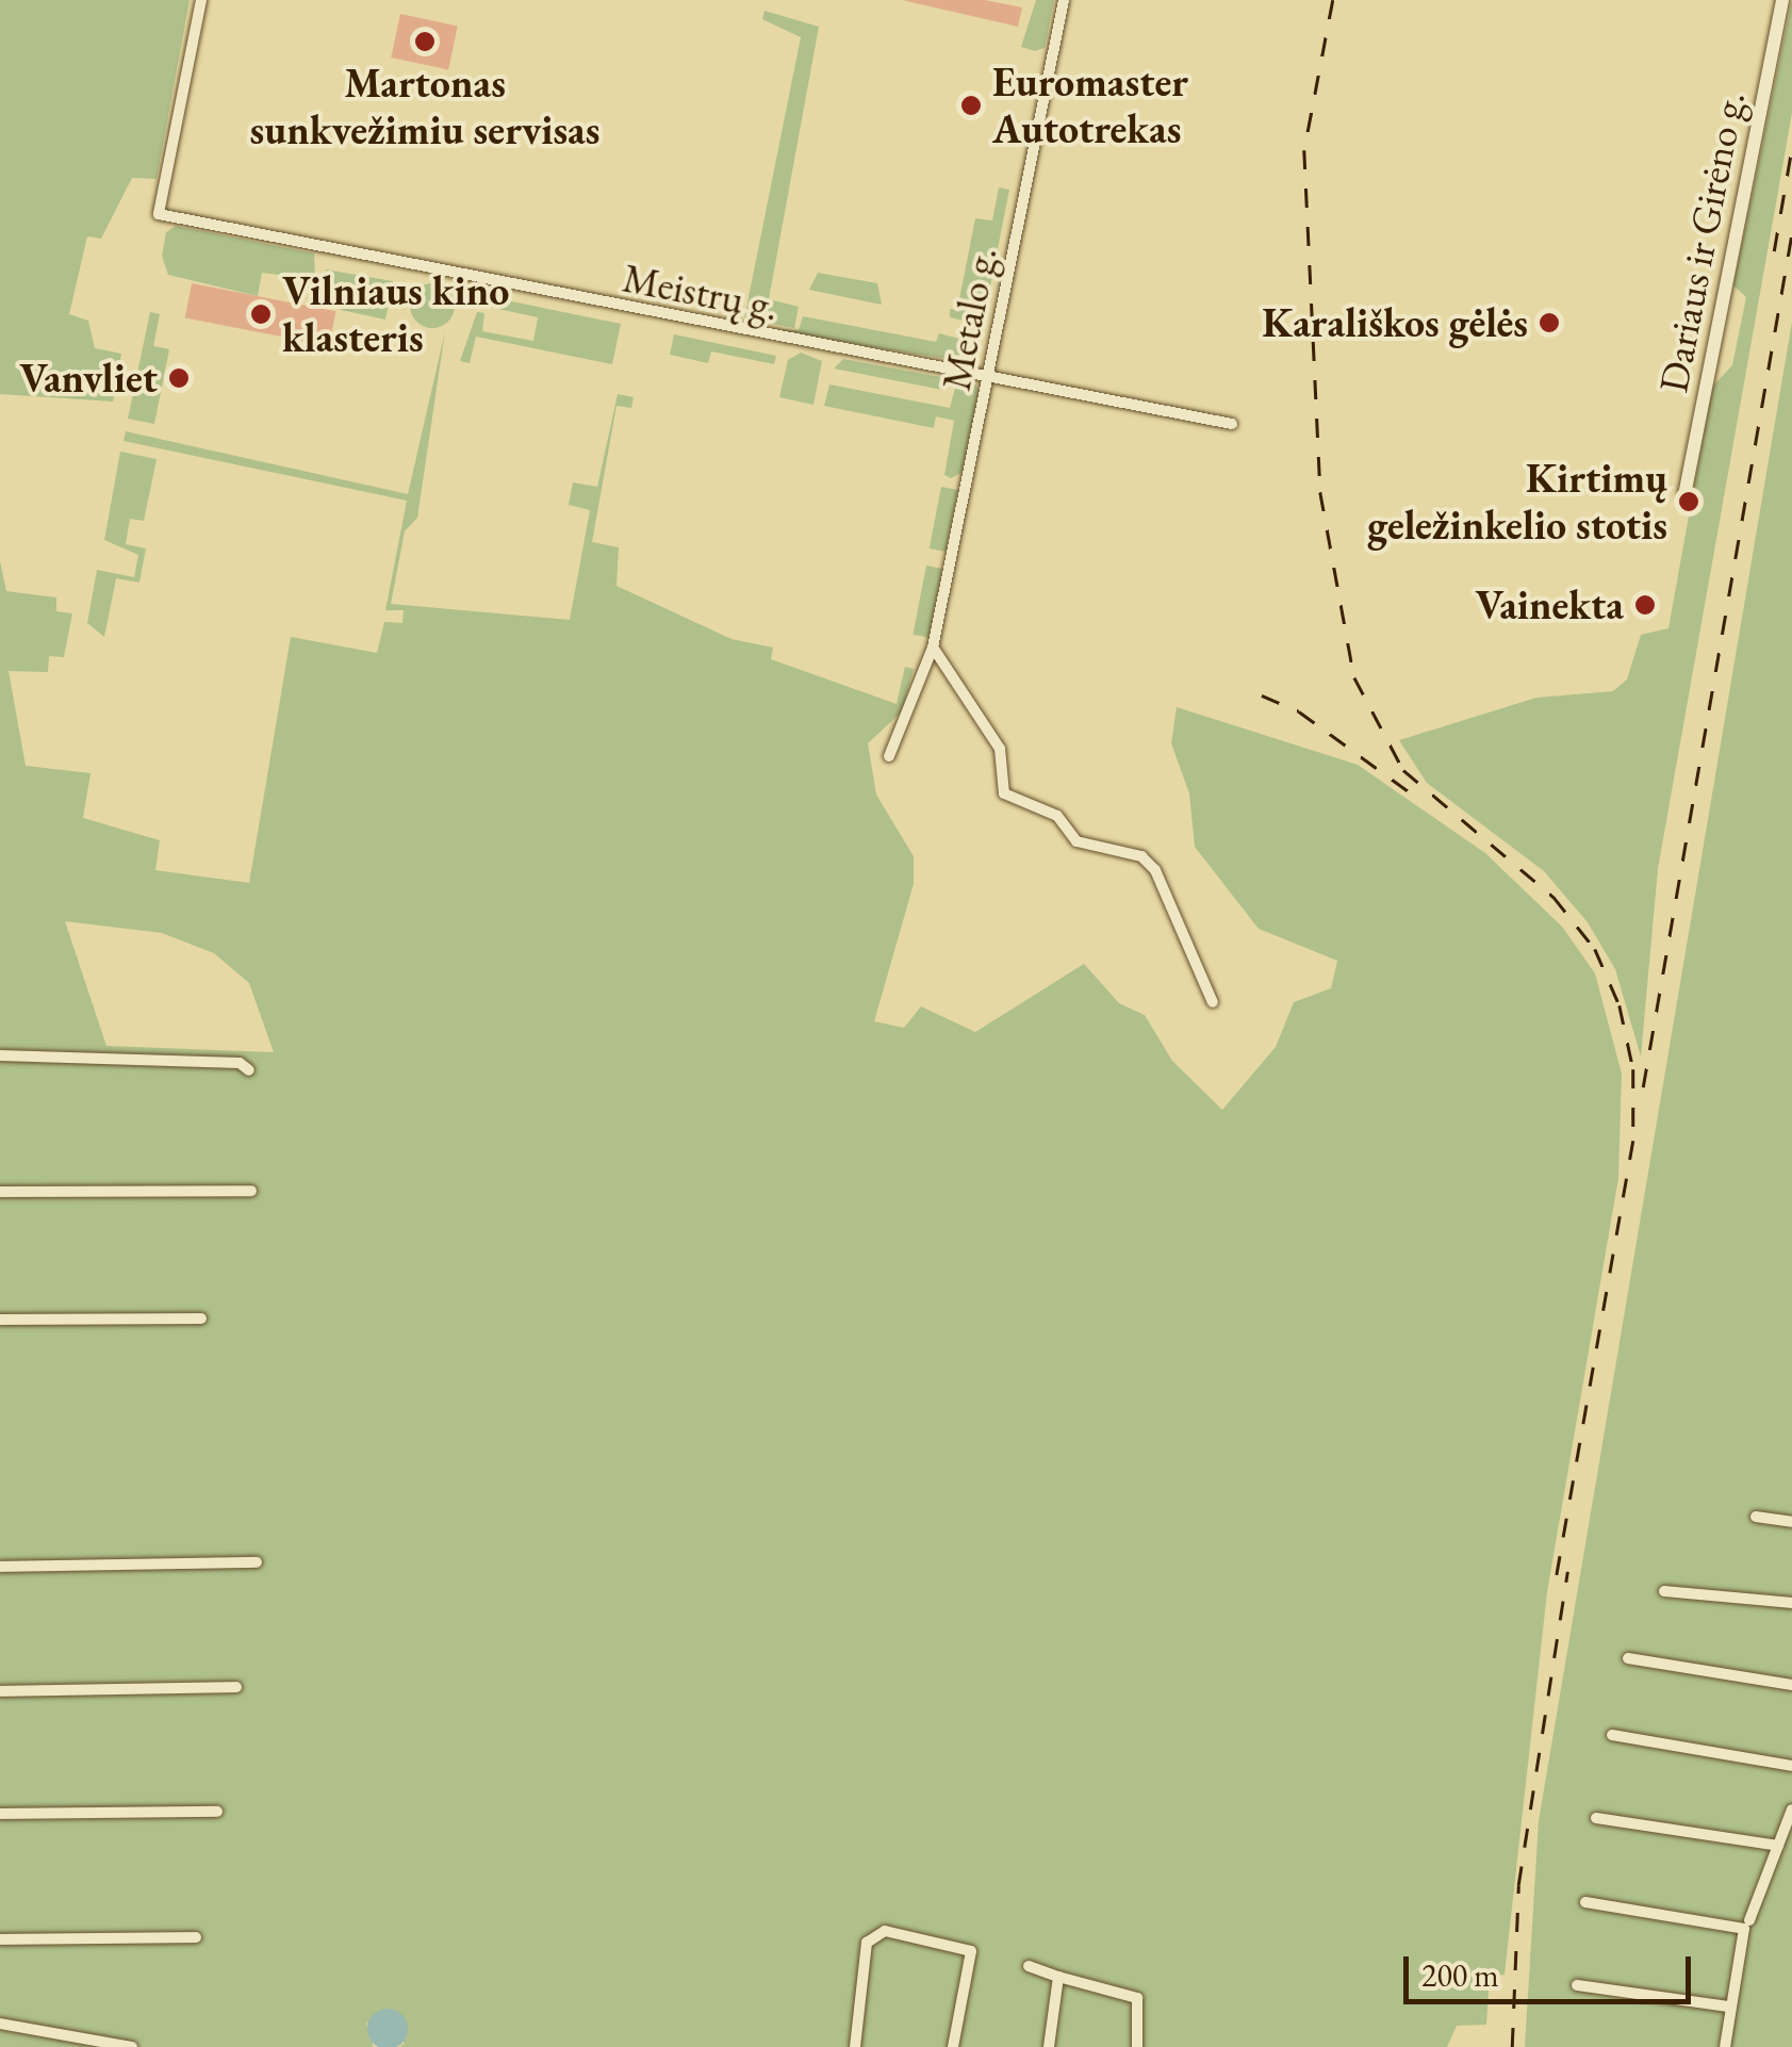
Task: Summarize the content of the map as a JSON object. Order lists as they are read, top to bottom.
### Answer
{
  "streets": {
    "street": ["Dariaus ir Girėno g.", "Meistrų g.", "Metalo g."]
  },
  "crossings": [
    ["Meistrų g.", "Metalo g."]
  ],
  "places": [
    "Martonas sunkvežimiu servisas",
    "Euromaster Autotrekas",
    "Vilniaus kino klasteris",
    "Karališkos gėlės",
    "Vanvliet",
    "Kirtimų geležinkelio stotis",
    "Vainekta"
  ],
  "scale_bar": "200 m"
}
